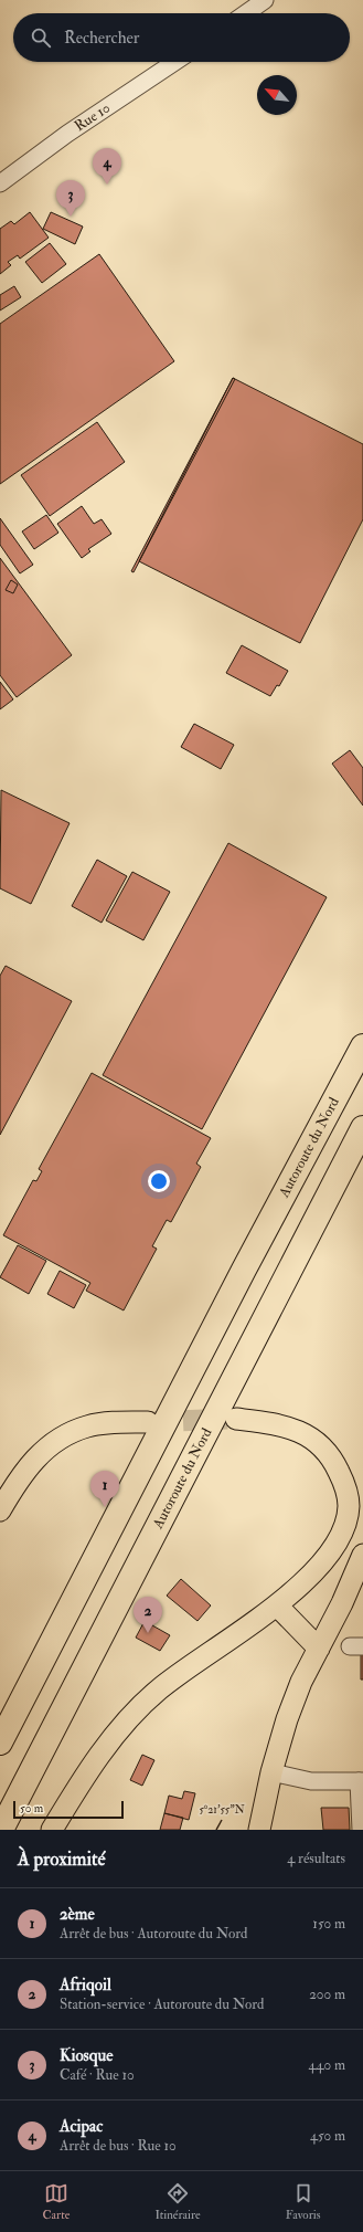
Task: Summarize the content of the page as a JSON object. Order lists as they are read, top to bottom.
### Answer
{
  "streets": {
    "highway": ["Autoroute du Nord"],
    "street": ["Rue 10"]
  },
  "scale_bar": "50 m",
  "north": "top left",
  "page": {
    "search": "Rechercher",
    "pins": [
      "4",
      "3",
      "1",
      "2"
    ],
    "scale": "50 m",
    "heading": ["À proximité", "4 résultats"],
    "list": [
      {
        "mark": "1",
        "name": "2ème",
        "note": "Arrêt de bus · Autoroute du Nord",
        "value": "150 m"
      },
      {
        "mark": "2",
        "name": "Afriqoil",
        "note": "Station-service · Autoroute du Nord",
        "value": "200 m"
      },
      {
        "mark": "3",
        "name": "Kiosque",
        "note": "Café · Rue 10",
        "value": "440 m"
      },
      {
        "mark": "4",
        "name": "Acipac",
        "note": "Arrêt de bus · Rue 10",
        "value": "450 m"
      }
    ],
    "nav": ["Carte", "Itinéraire", "Favoris"]
  },
  "coordinates": ["5°21'55\"N"]
}
